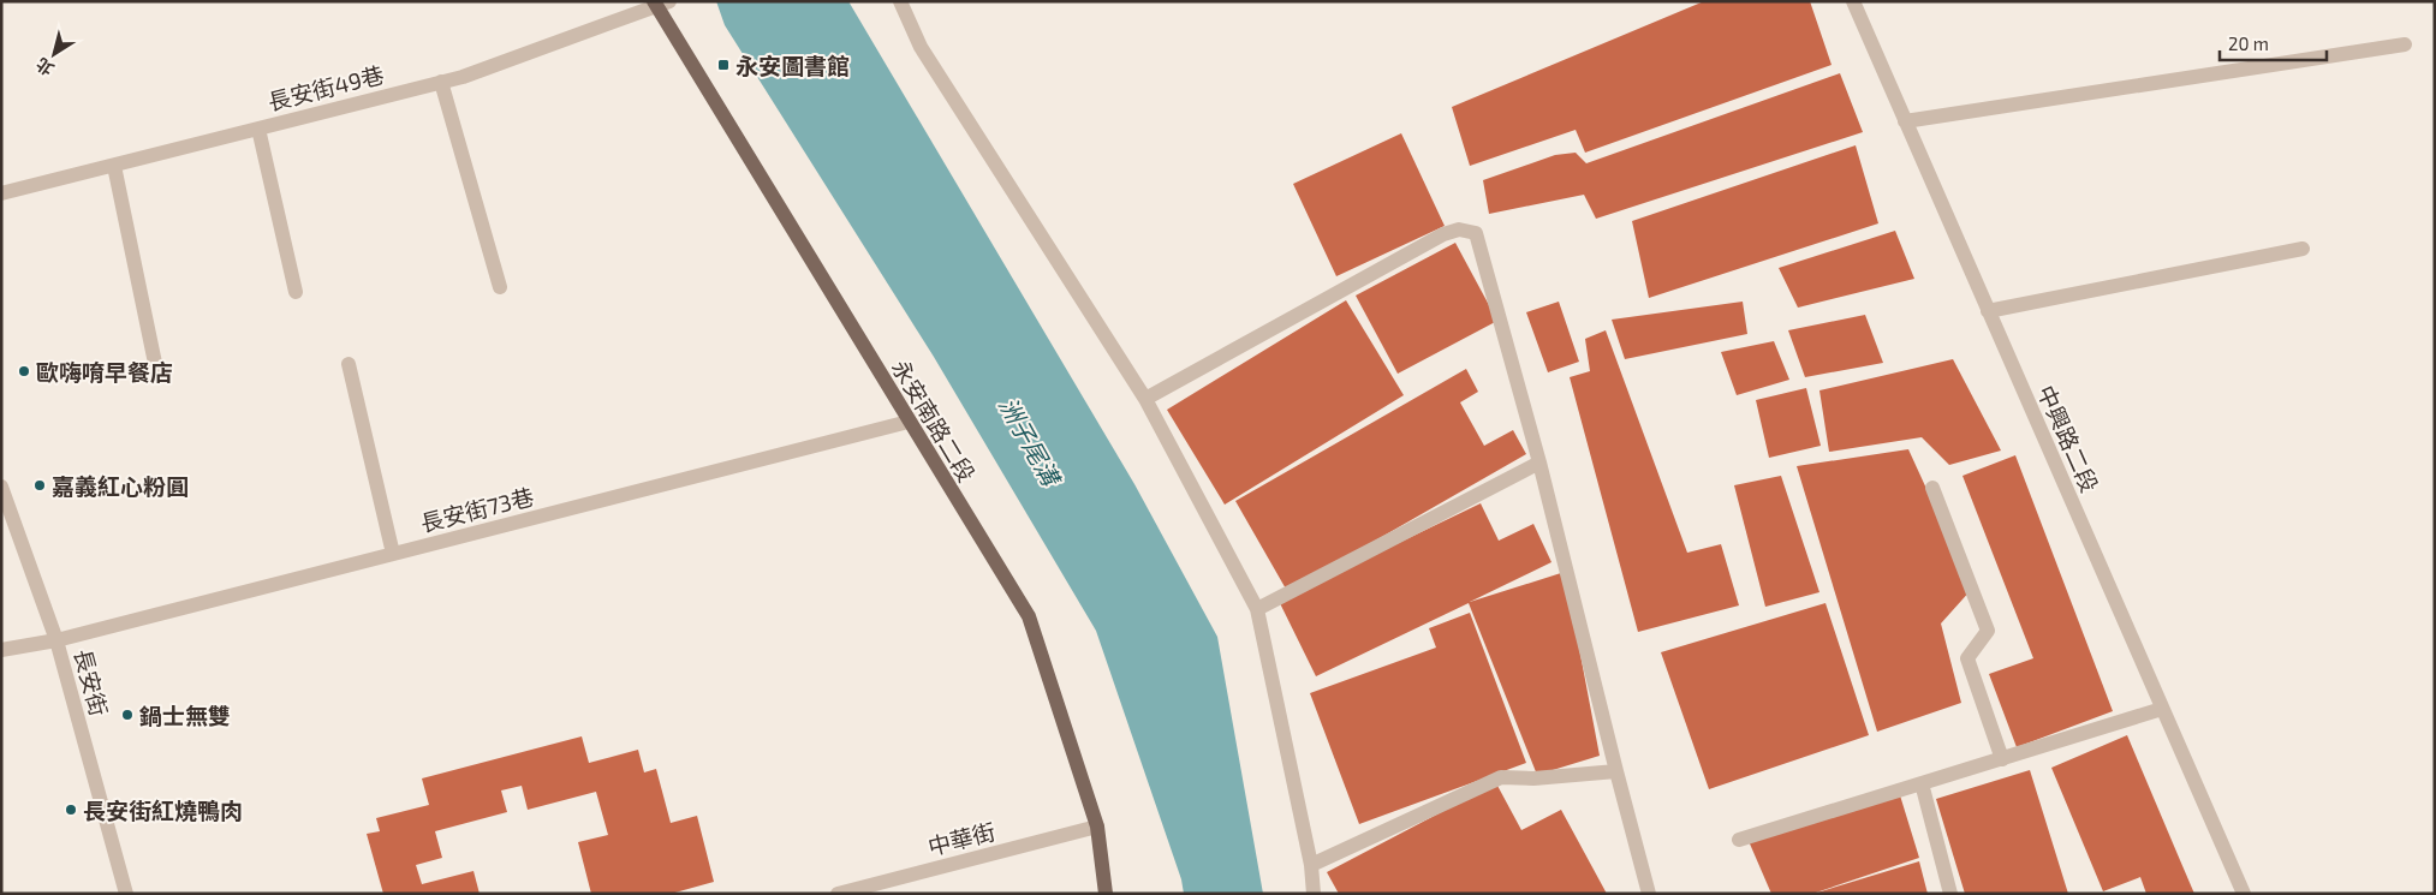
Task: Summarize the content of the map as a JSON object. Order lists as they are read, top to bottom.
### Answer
{
  "streets": {
    "main road": ["永安南路二段"],
    "street": [
      "長安街49巷",
      "中興路二段",
      "長安街73巷",
      "長安街",
      "中華街"
    ]
  },
  "crossings": [
    ["長安街49巷", "永安南路二段"],
    ["永安南路二段", "長安街73巷"],
    ["永安南路二段", "中華街"],
    ["長安街73巷", "長安街"]
  ],
  "water": ["洲子尾溝"],
  "places": {
    "transit": ["永安圖書館"],
    "other": [
      "歐嗨唷早餐店",
      "嘉義紅心粉圓",
      "鍋士無雙",
      "長安街紅燒鴨肉"
    ]
  },
  "scale_bar": "20 m",
  "north": "bottom left"
}
